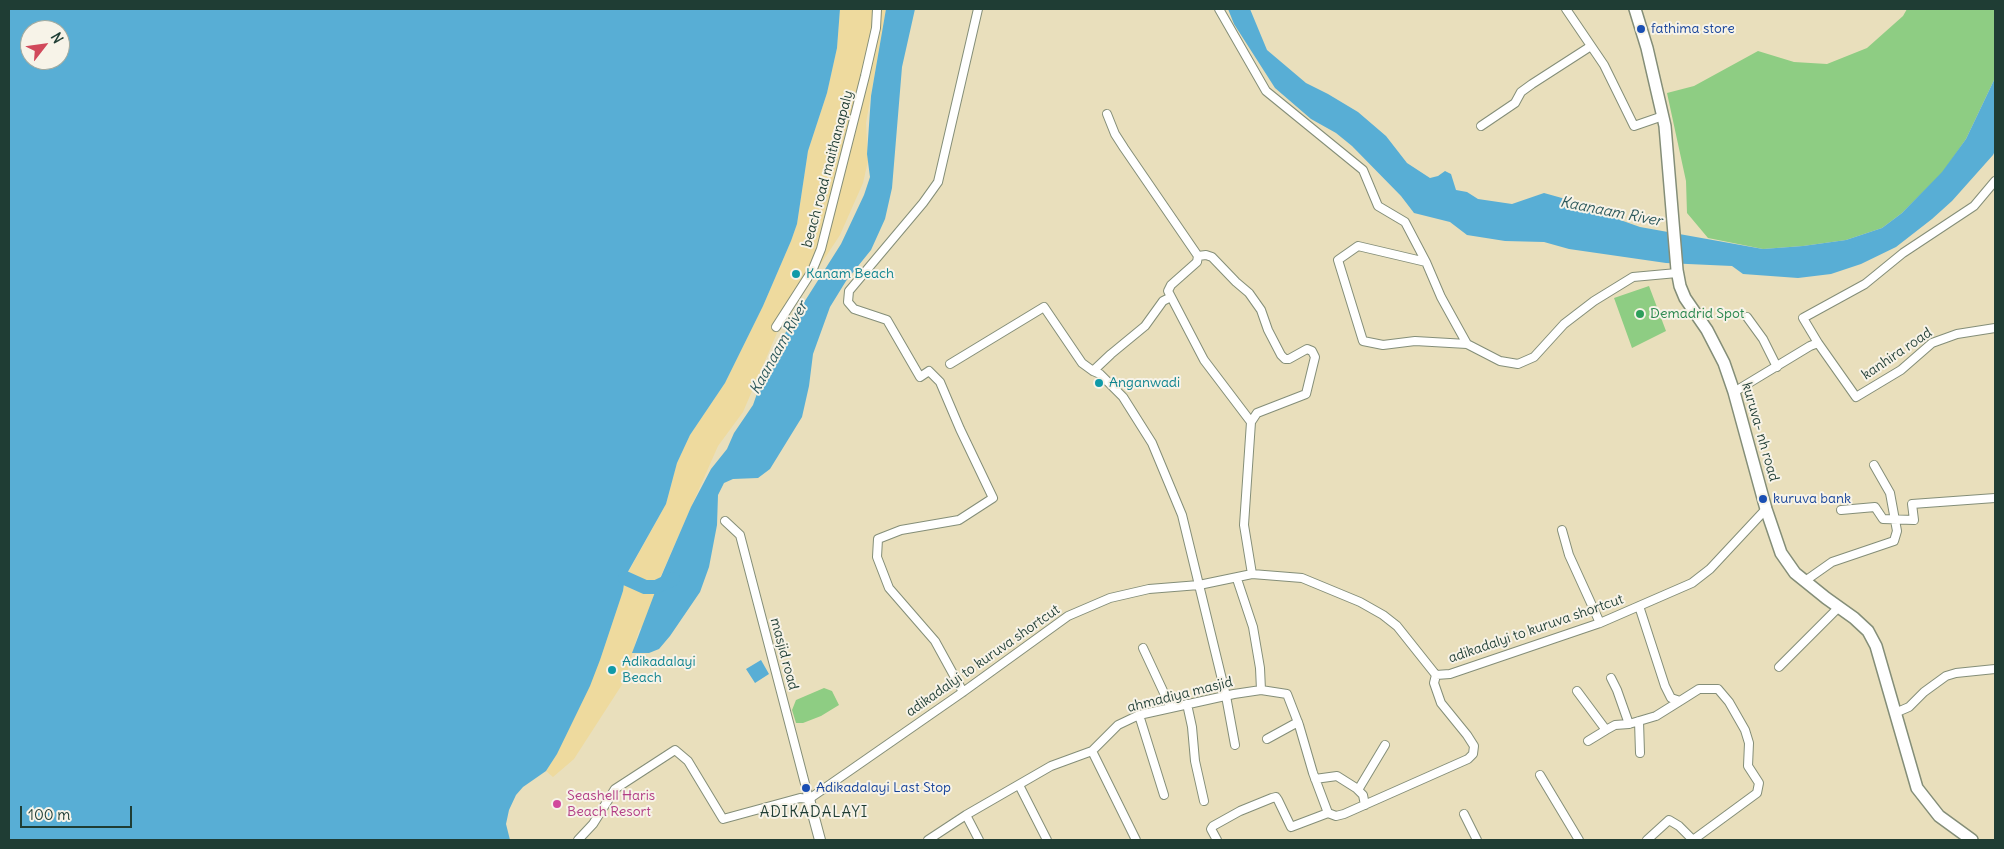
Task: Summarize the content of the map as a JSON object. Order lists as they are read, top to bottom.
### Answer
{
  "streets": {
    "main road": ["kuruva- nh road"],
    "street": [
      "beach road maithanapaly",
      "kanhira road",
      "adikadalyi to kuruva shortcut",
      "masjid road",
      "ahmadiya masjid"
    ]
  },
  "crossings": [
    ["kuruva- nh road", "adikadalyi to kuruva shortcut"],
    ["adikadalyi to kuruva shortcut", "masjid road"]
  ],
  "districts": ["ADIKADALAYI"],
  "water": ["Kaanaam River"],
  "places": [
    "fathima store",
    "Kanam Beach",
    "Demadrid Spot",
    "Anganwadi",
    "kuruva bank",
    "Adikadalayi Beach",
    "Adikadalayi Last Stop",
    "Seashell Haris Beach Resort"
  ],
  "scale_bar": "100 m",
  "north": "top right"
}
